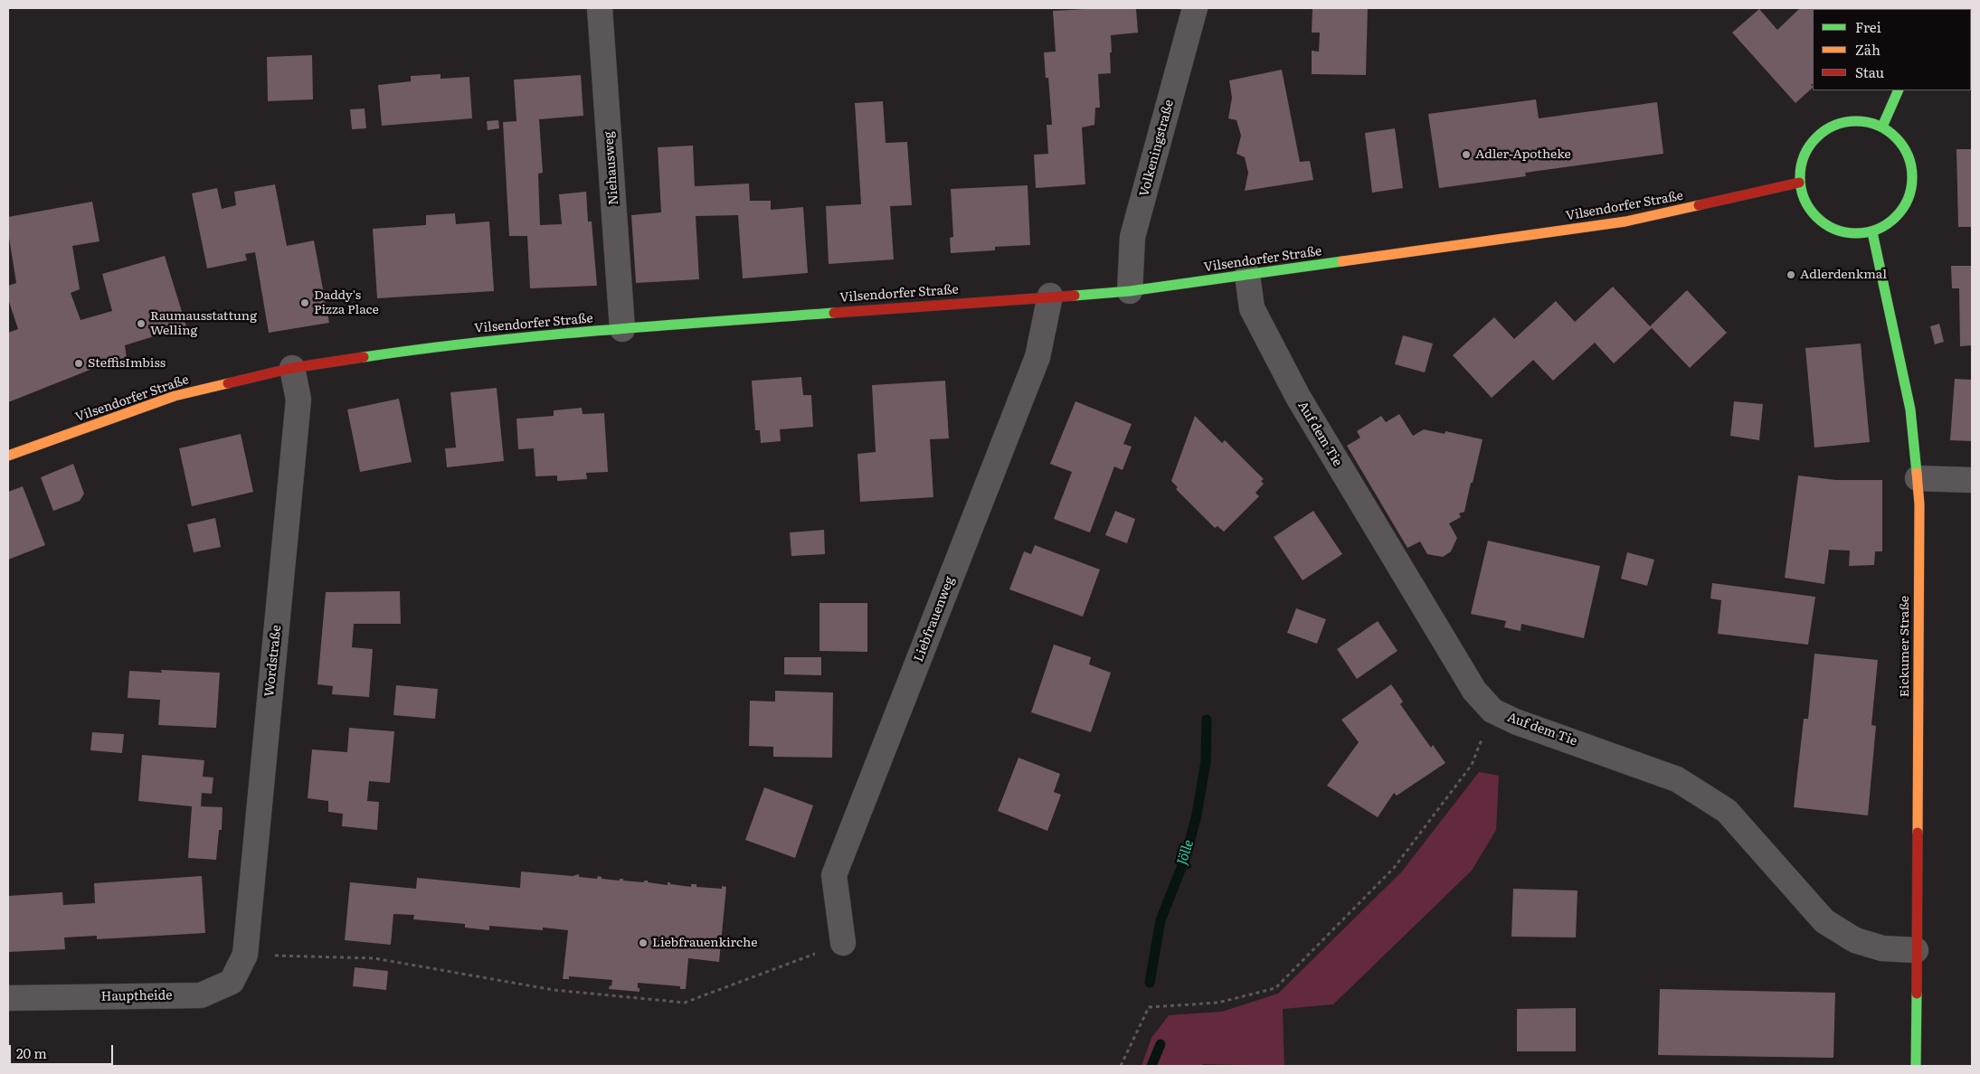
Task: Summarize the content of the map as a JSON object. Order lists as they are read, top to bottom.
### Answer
{
  "streets": {
    "main road": ["Vilsendorfer Straße", "Eickumer Straße"],
    "street": [
      "Volkeningstraße",
      "Niehausweg",
      "Auf dem Tie",
      "Liebfrauenweg",
      "Wordstraße",
      "Hauptheide"
    ]
  },
  "crossings": [
    ["Volkeningstraße", "Vilsendorfer Straße"],
    ["Niehausweg", "Vilsendorfer Straße"],
    ["Vilsendorfer Straße", "Auf dem Tie"],
    ["Vilsendorfer Straße", "Liebfrauenweg"],
    ["Vilsendorfer Straße", "Eickumer Straße"],
    ["Vilsendorfer Straße", "Wordstraße"],
    ["Auf dem Tie", "Eickumer Straße"],
    ["Wordstraße", "Hauptheide"]
  ],
  "water": ["Jölle"],
  "places": [
    "Adler-Apotheke",
    "Adlerdenkmal",
    "Daddy's Pizza Place",
    "Raumausstattung Welling",
    "SteffisImbiss",
    "Liebfrauenkirche"
  ],
  "legend": ["Frei", "Zäh", "Stau"],
  "scale_bar": "20 m"
}
